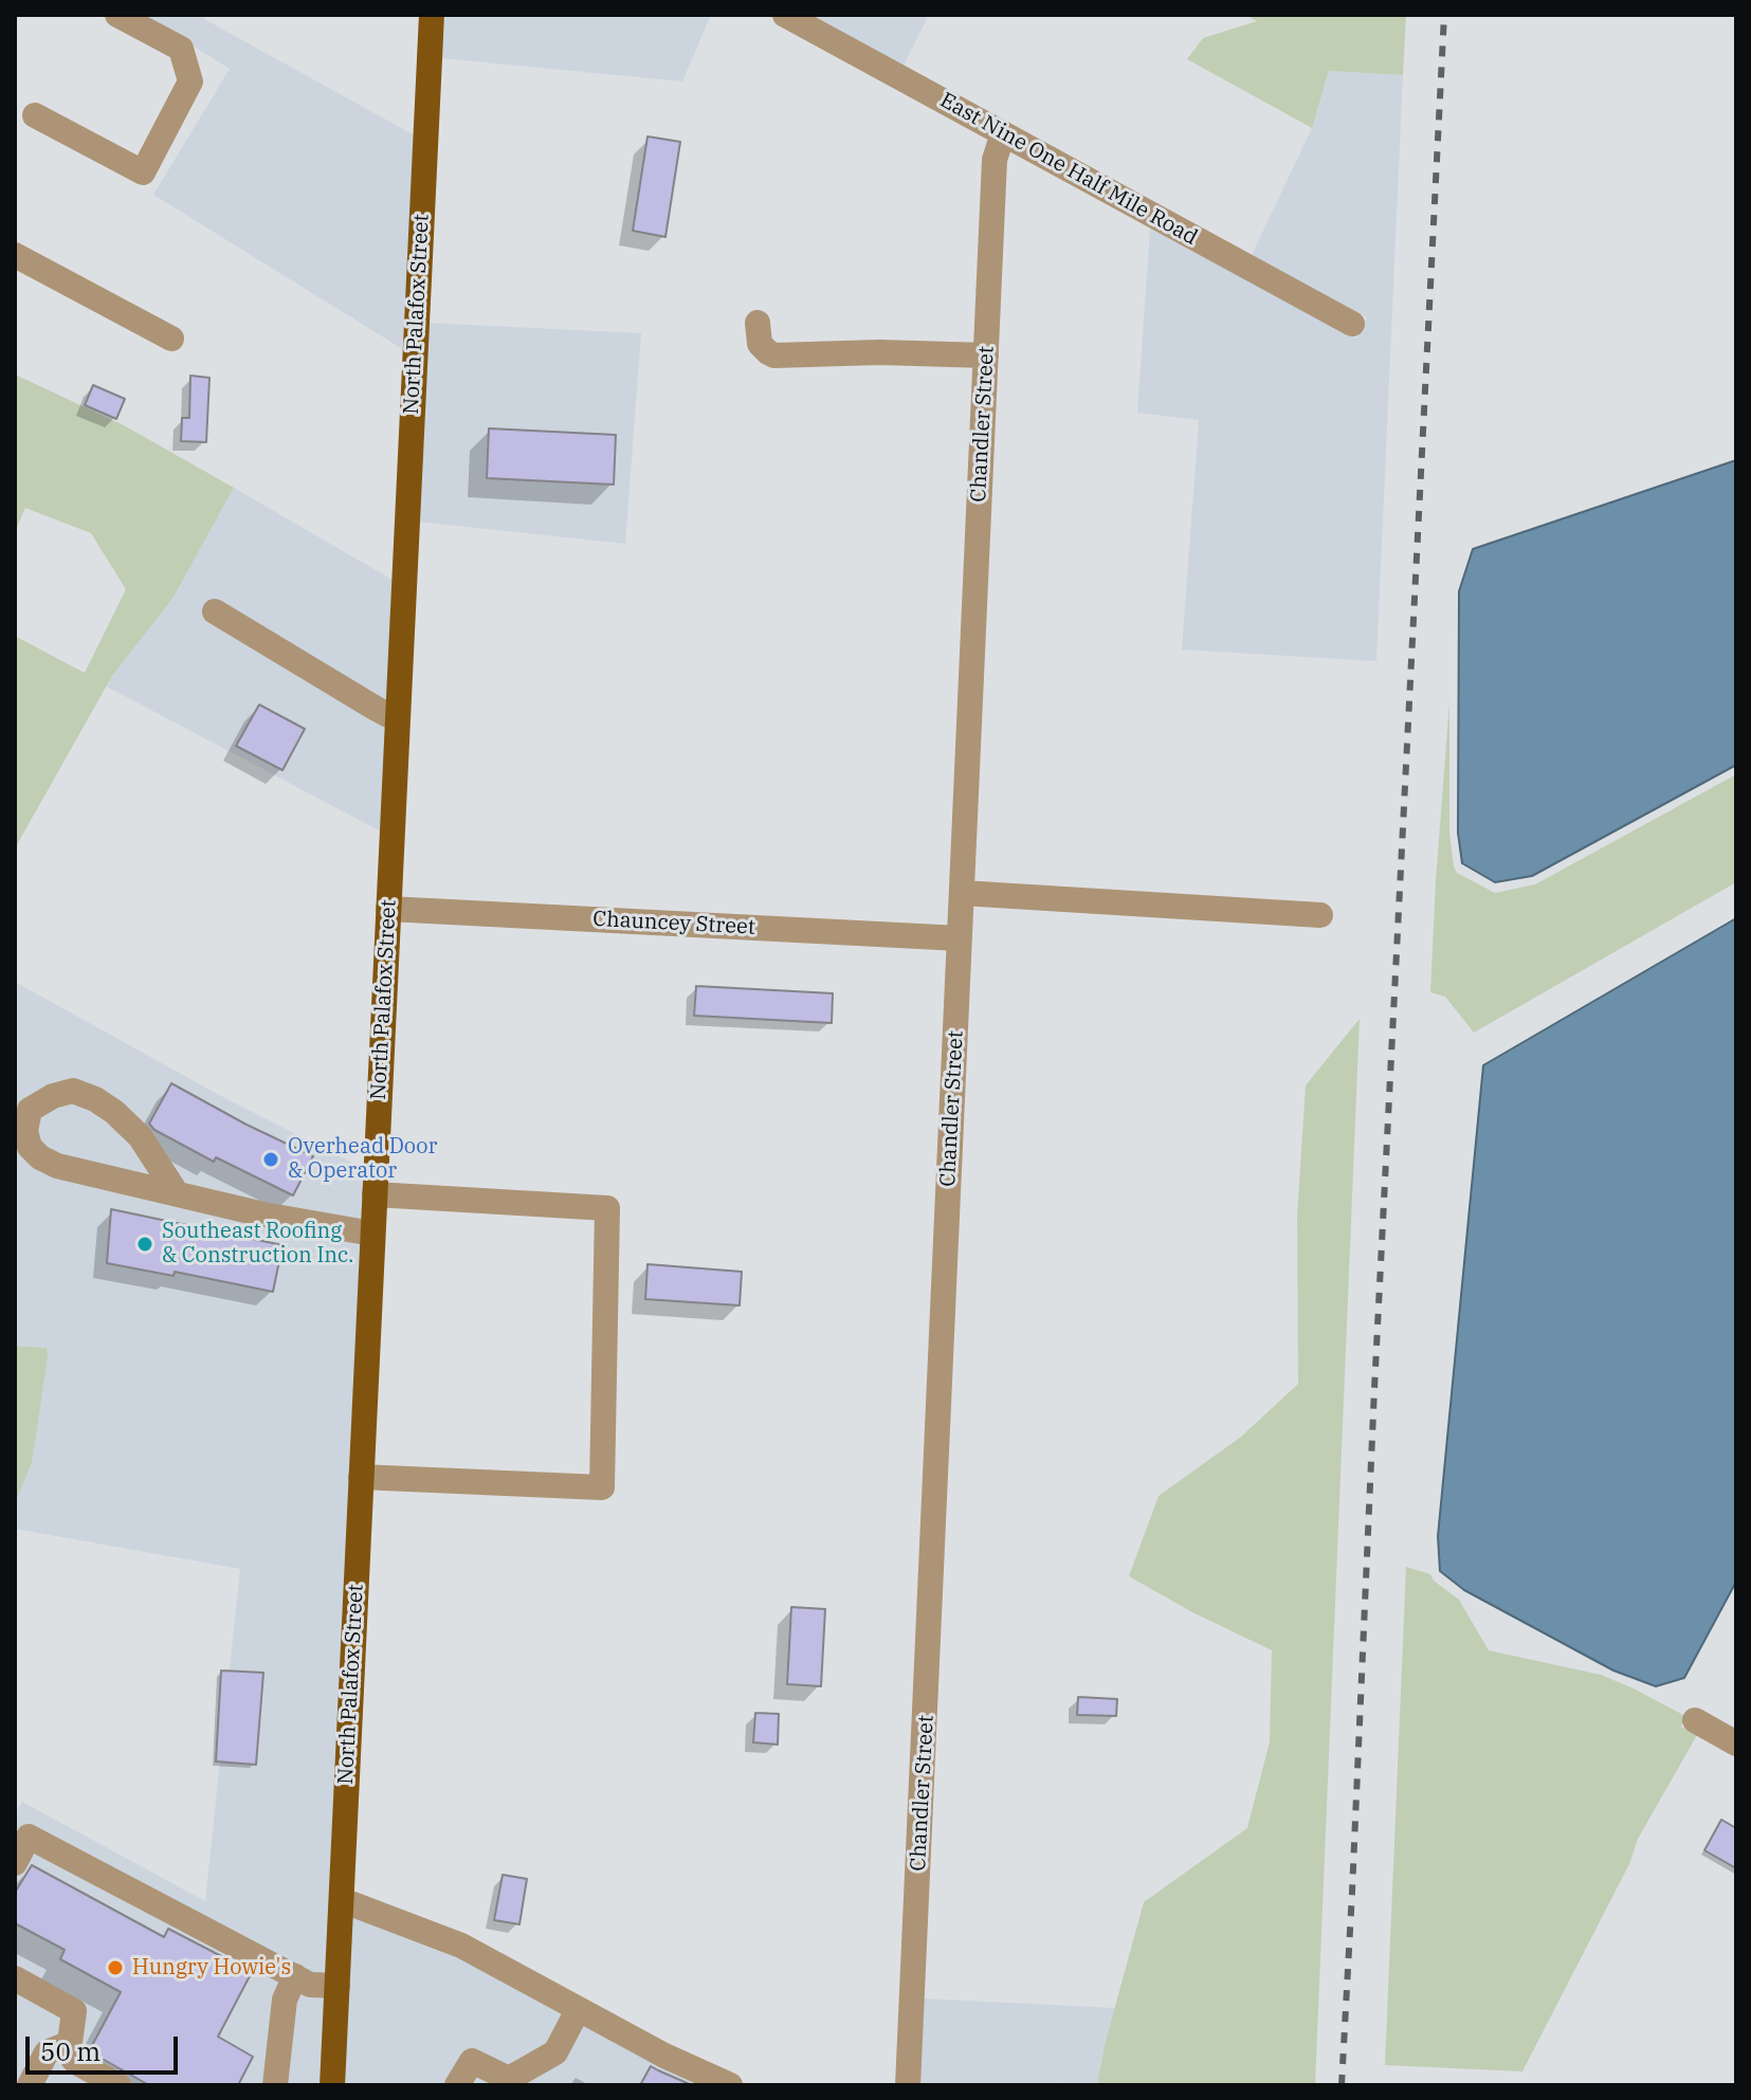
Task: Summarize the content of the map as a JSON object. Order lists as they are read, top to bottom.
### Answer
{
  "streets": {
    "main road": ["North Palafox Street"],
    "street": ["East Nine One Half Mile Road", "Chandler Street", "Chauncey Street"]
  },
  "crossings": [
    ["East Nine One Half Mile Road", "Chandler Street"],
    ["North Palafox Street", "Chauncey Street"],
    ["Chandler Street", "Chauncey Street"]
  ],
  "places": ["Overhead Door & Operator", "Southeast Roofing & Construction Inc.", "Hungry Howie's"],
  "scale_bar": "50 m"
}
